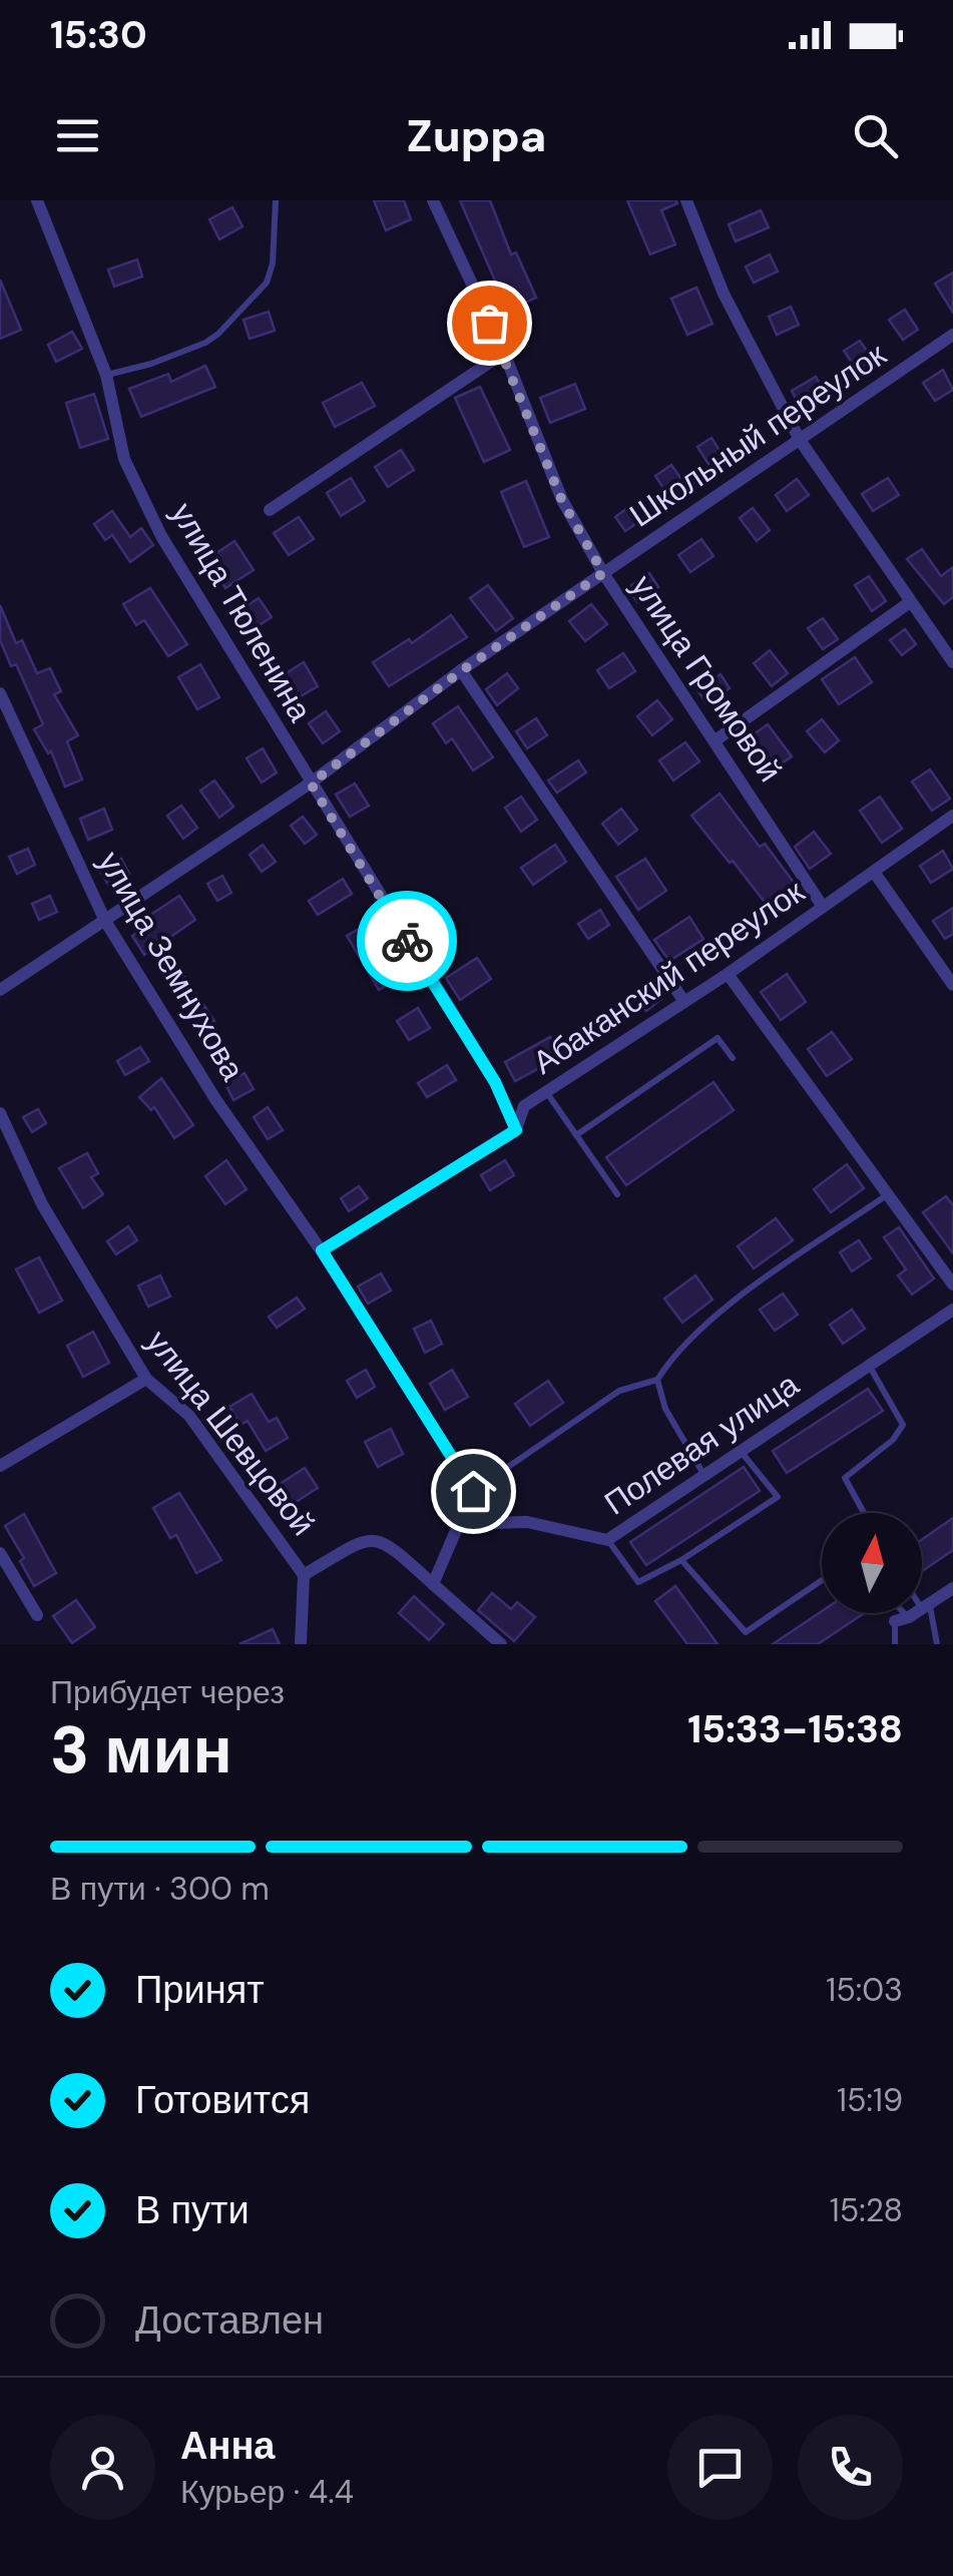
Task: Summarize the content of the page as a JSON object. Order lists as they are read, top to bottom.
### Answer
{
  "streets": {
    "street": [
      "Школьный переулок",
      "улица Тюленина",
      "улица Громовой",
      "улица Земнухова",
      "Абаканский переулок",
      "улица Шевцовой",
      "Полевая улица"
    ]
  },
  "crossings": [
    ["Школьный переулок", "улица Тюленина"],
    ["Школьный переулок", "улица Громовой"],
    ["Школьный переулок", "улица Земнухова"],
    ["улица Тюленина", "Абаканский переулок"],
    ["улица Громовой", "Абаканский переулок"],
    ["улица Земнухова", "Абаканский переулок"]
  ],
  "north": "top",
  "page": {
    "status": "15:30",
    "header": "Zuppa",
    "heading": ["3 мин", "Прибудет через", "15:33–15:38"],
    "panel": ["Анна", "Курьер · 4.4"],
    "bar": "В пути · 300 m",
    "list": [
      ["Принят", "15:03"],
      ["Готовится", "15:19"],
      ["В пути", "15:28"],
      "Доставлен"
    ]
  }
}
